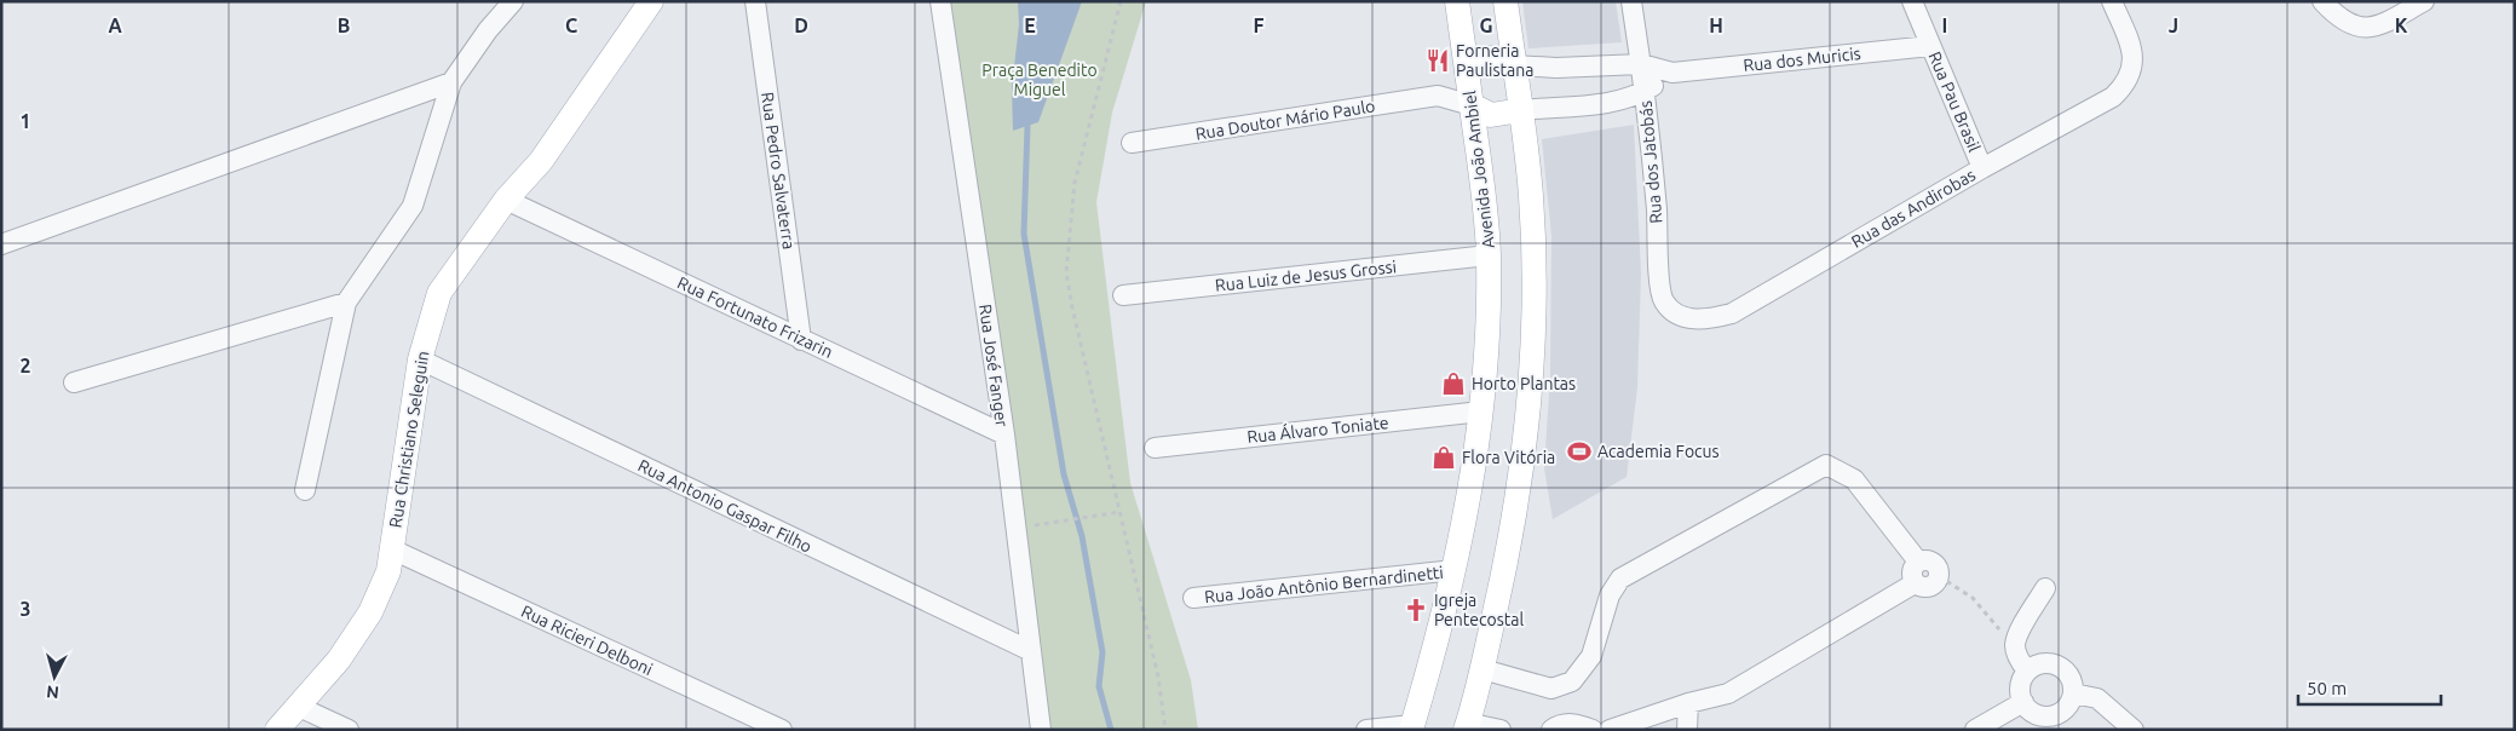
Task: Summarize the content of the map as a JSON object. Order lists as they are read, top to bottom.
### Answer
{
  "streets": {
    "main road": ["Avenida João Ambiel", "Rua Christiano Seleguin"],
    "street": [
      "Rua dos Muricis",
      "Rua Pau Brasil",
      "Rua Doutor Mário Paulo",
      "Rua dos Jatobás",
      "Rua Pedro Salvaterra",
      "Rua das Andirobas",
      "Rua Luiz de Jesus Grossi",
      "Rua Fortunato Frizarin",
      "Rua José Fanger",
      "Rua Álvaro Toniate",
      "Rua Antonio Gaspar Filho",
      "Rua João Antônio Bernardinetti",
      "Rua Ricieri Delboni"
    ]
  },
  "crossings": [
    ["Rua dos Muricis", "Rua Pau Brasil"],
    ["Rua dos Muricis", "Rua Doutor Mário Paulo"],
    ["Rua dos Muricis", "Rua dos Jatobás"],
    ["Rua dos Muricis", "Avenida João Ambiel"],
    ["Rua Pau Brasil", "Rua das Andirobas"],
    ["Rua Doutor Mário Paulo", "Avenida João Ambiel"],
    ["Rua dos Jatobás", "Rua das Andirobas"],
    ["Avenida João Ambiel", "Rua Luiz de Jesus Grossi"],
    ["Avenida João Ambiel", "Rua Álvaro Toniate"],
    ["Avenida João Ambiel", "Rua João Antônio Bernardinetti"],
    ["Rua Pedro Salvaterra", "Rua Fortunato Frizarin"],
    ["Rua Fortunato Frizarin", "Rua José Fanger"],
    ["Rua Fortunato Frizarin", "Rua Christiano Seleguin"],
    ["Rua José Fanger", "Rua Antonio Gaspar Filho"],
    ["Rua Christiano Seleguin", "Rua Antonio Gaspar Filho"],
    ["Rua Christiano Seleguin", "Rua Ricieri Delboni"]
  ],
  "parks": ["Praça Benedito Miguel"],
  "places": {
    "restaurant": ["Forneria Paulistana"],
    "shop": ["Horto Plantas", "Flora Vitória"],
    "sports": ["Academia Focus"],
    "church": ["Igreja Pentecostal"]
  },
  "scale_bar": "50 m",
  "north": "bottom",
  "grid": {
    "columns": [
      "A",
      "B",
      "C",
      "D",
      "E",
      "F",
      "G",
      "H",
      "I",
      "J",
      "K"
    ],
    "rows": ["1", "2", "3"]
  }
}
